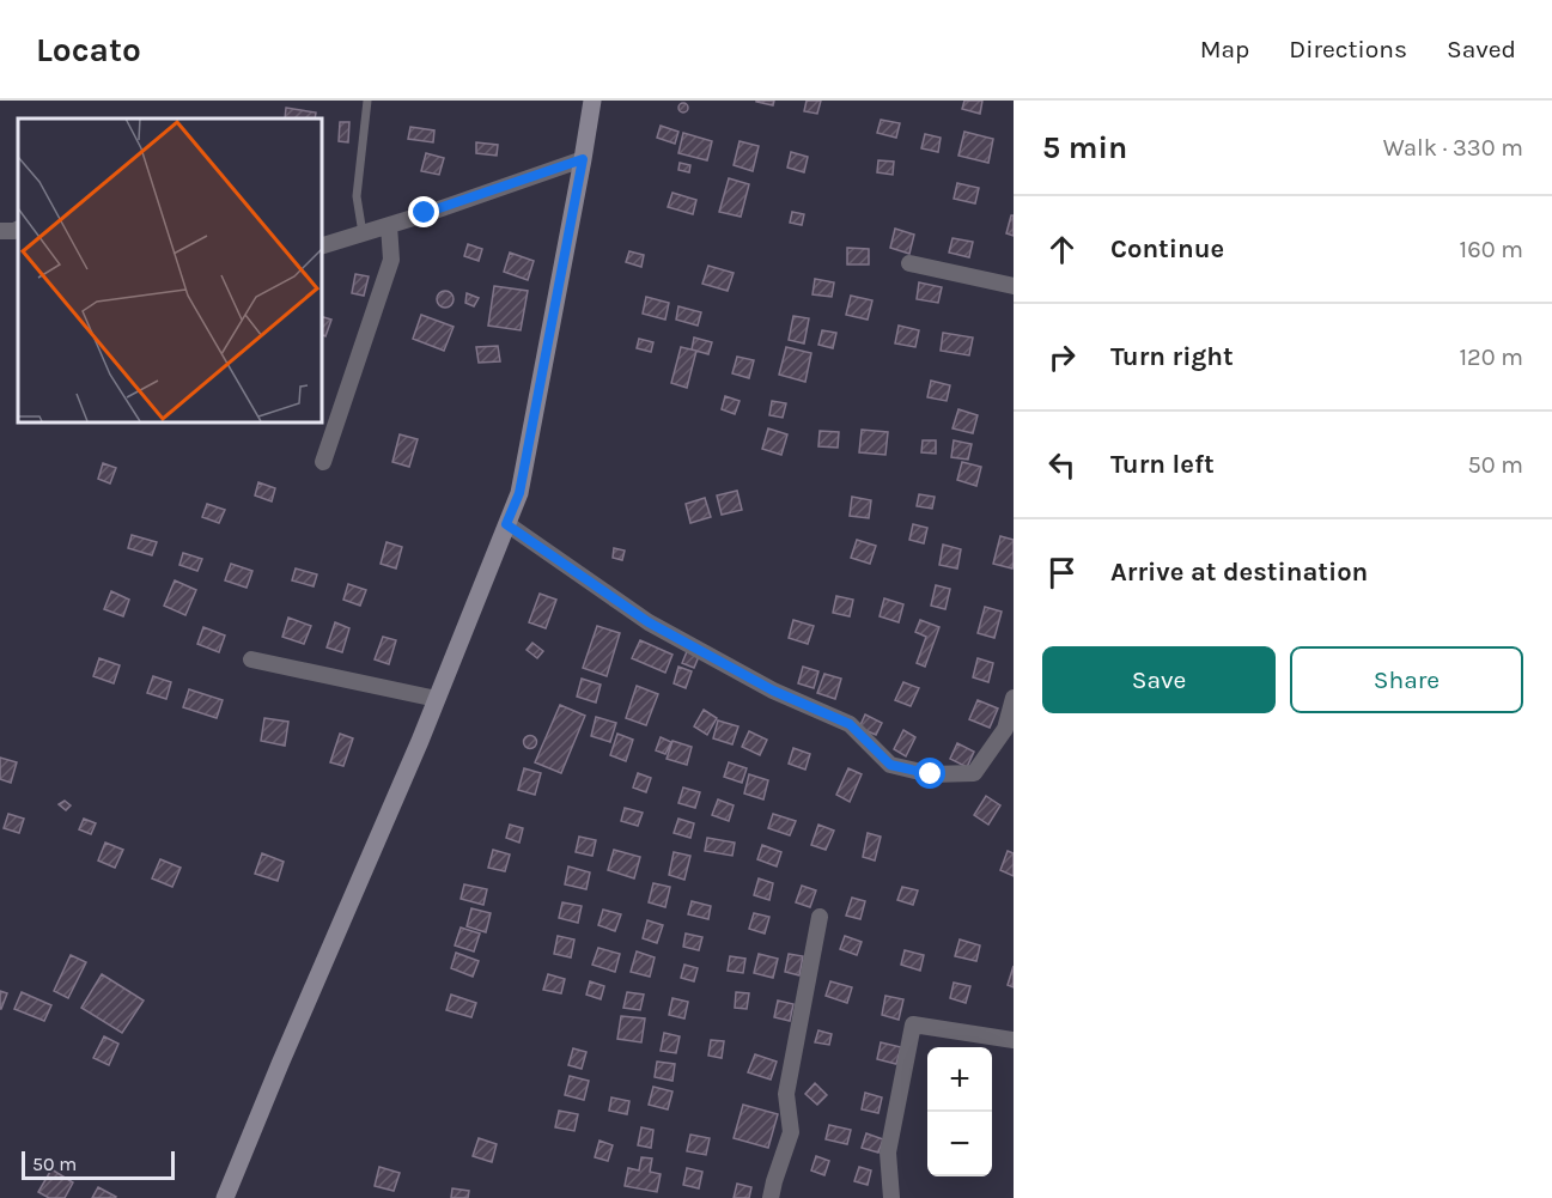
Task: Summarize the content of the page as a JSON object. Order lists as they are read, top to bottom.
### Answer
{
  "scale_bar": "50 m",
  "page": {
    "header": "Locato",
    "nav": ["Map", "Directions", "Saved"],
    "heading": ["5 min", "Walk · 330 m"],
    "list": [
      ["Continue", "160 m"],
      ["Turn right", "120 m"],
      ["Turn left", "50 m"],
      "Arrive at destination"
    ],
    "buttons": ["Save", "Share"],
    "map_buttons": ["+", "−"],
    "scale": "50 m"
  }
}
